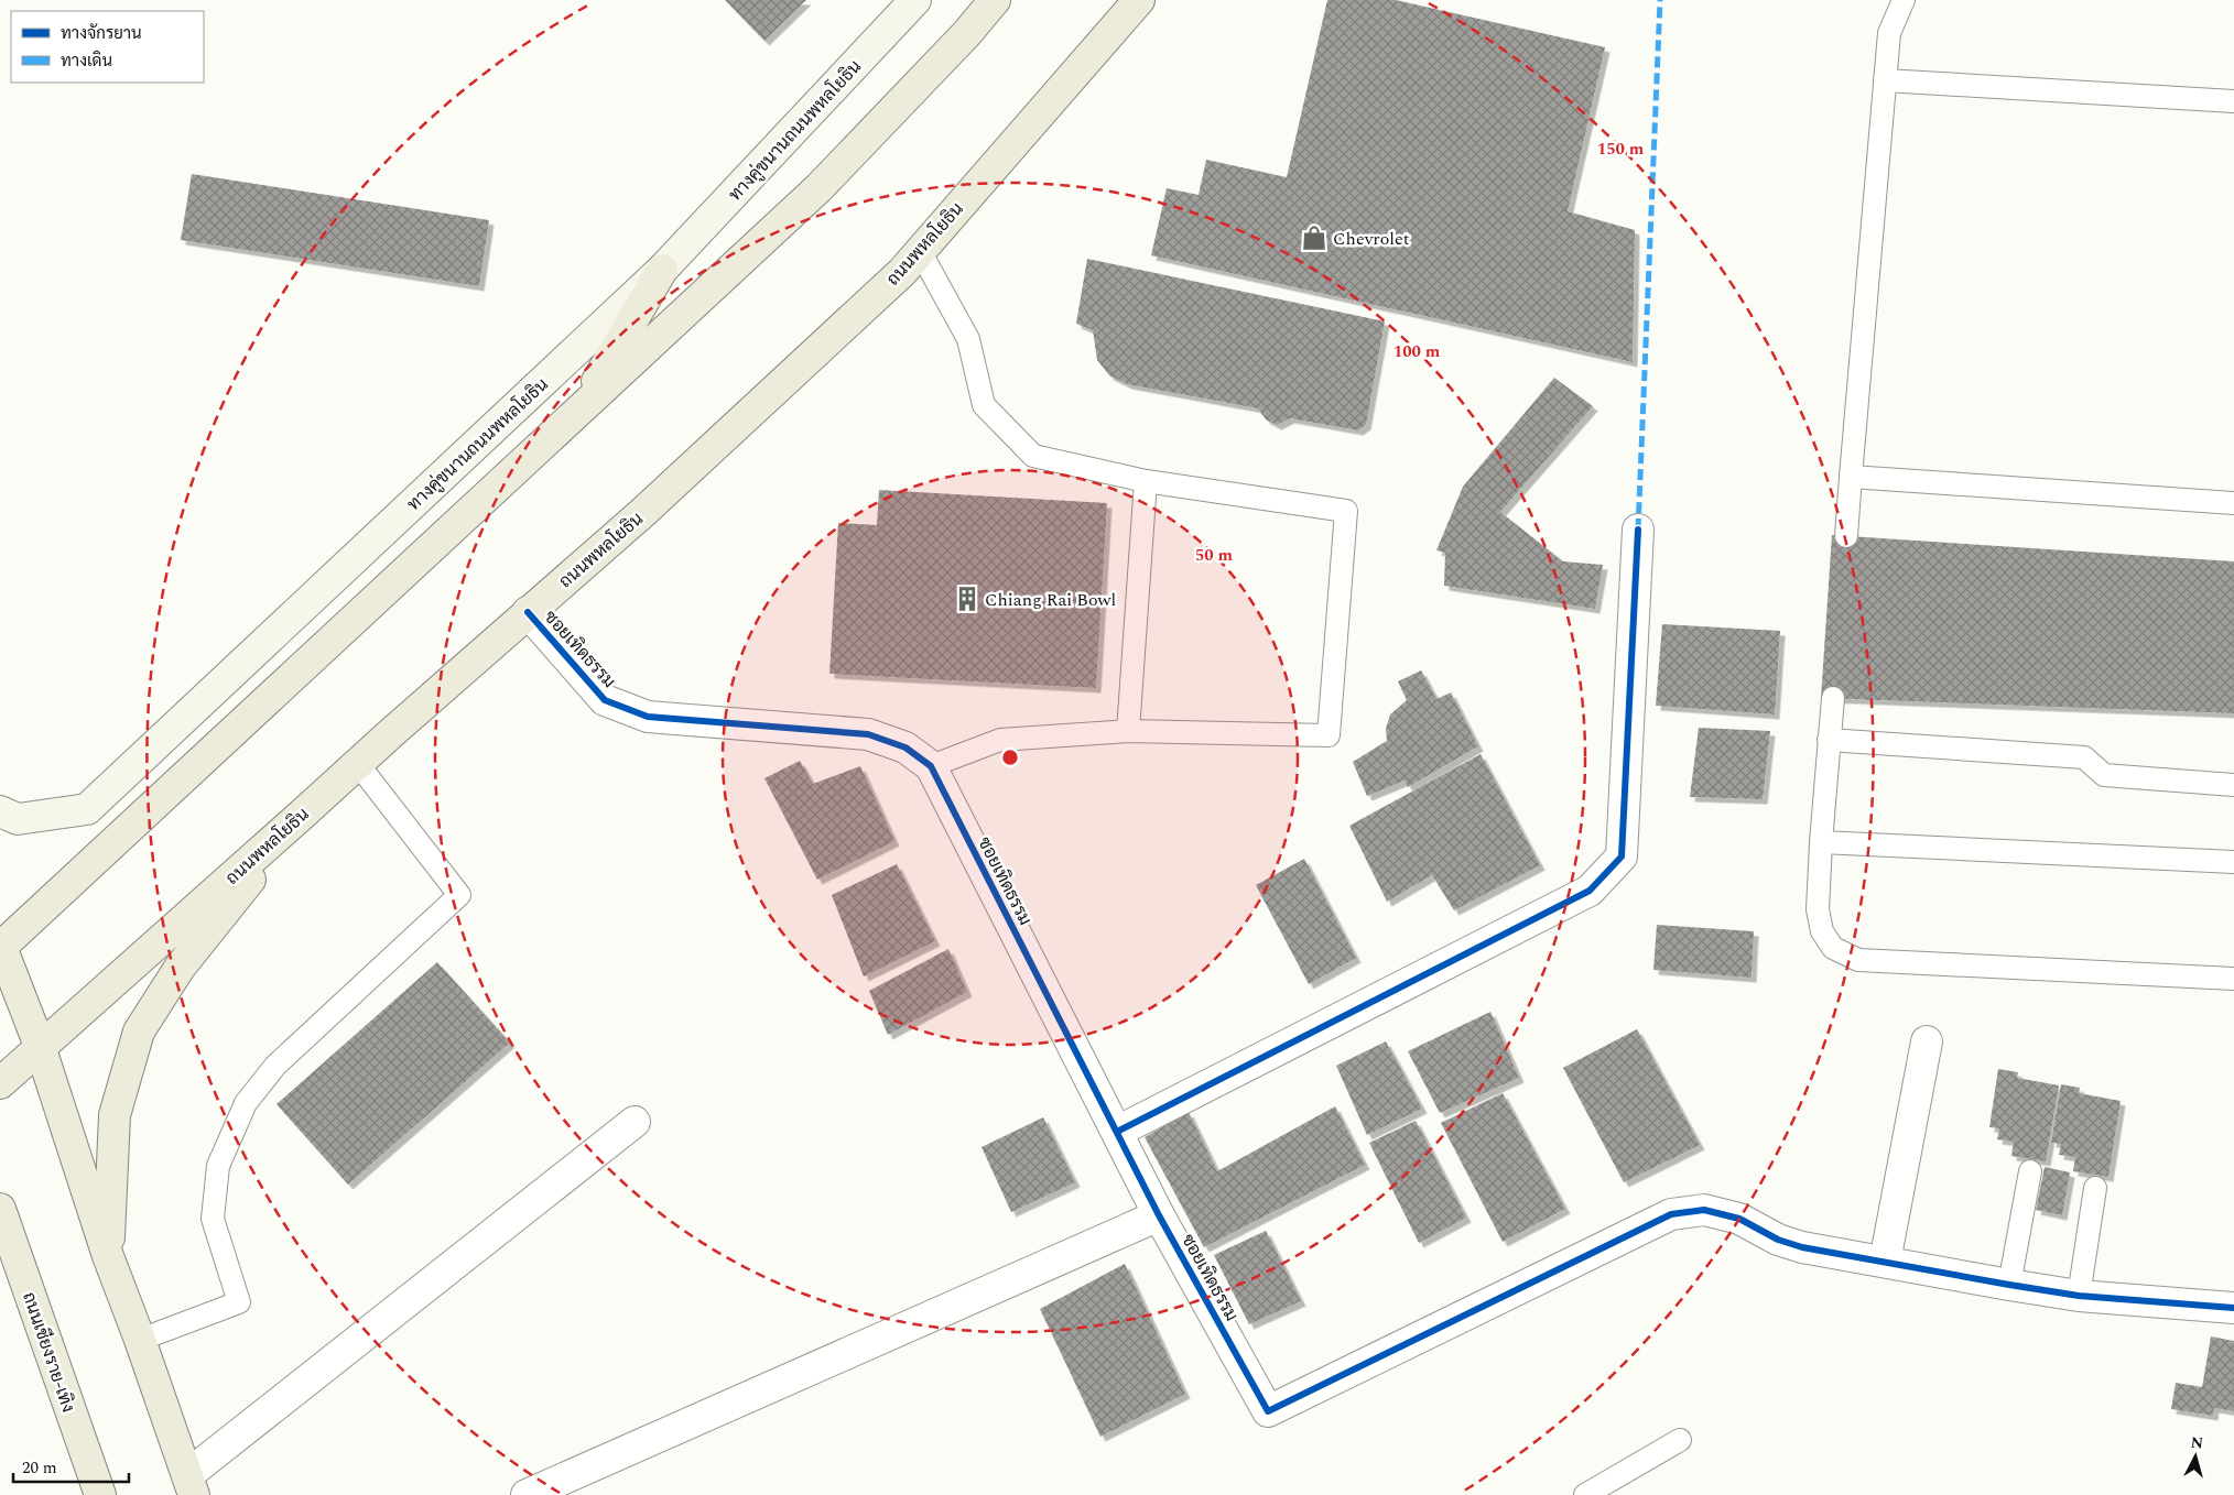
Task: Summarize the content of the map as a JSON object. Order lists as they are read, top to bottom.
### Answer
{
  "streets": {
    "main road": ["ทางคู่ขนานถนนพหลโยธิน", "ถนนพหลโยธิน", "ถนนเชียงราย-เทิง"],
    "street": ["ซอยเทิดธรรม"]
  },
  "crossings": [
    ["ถนนพหลโยธิน", "ซอยเทิดธรรม"]
  ],
  "places": {
    "shop": ["Chevrolet"],
    "building": ["Chiang Rai Bowl"]
  },
  "legend": ["ทางจักรยาน", "ทางเดิน"],
  "scale_bar": "20 m",
  "north": "top",
  "rings": ["150 m", "100 m", "50 m"]
}
